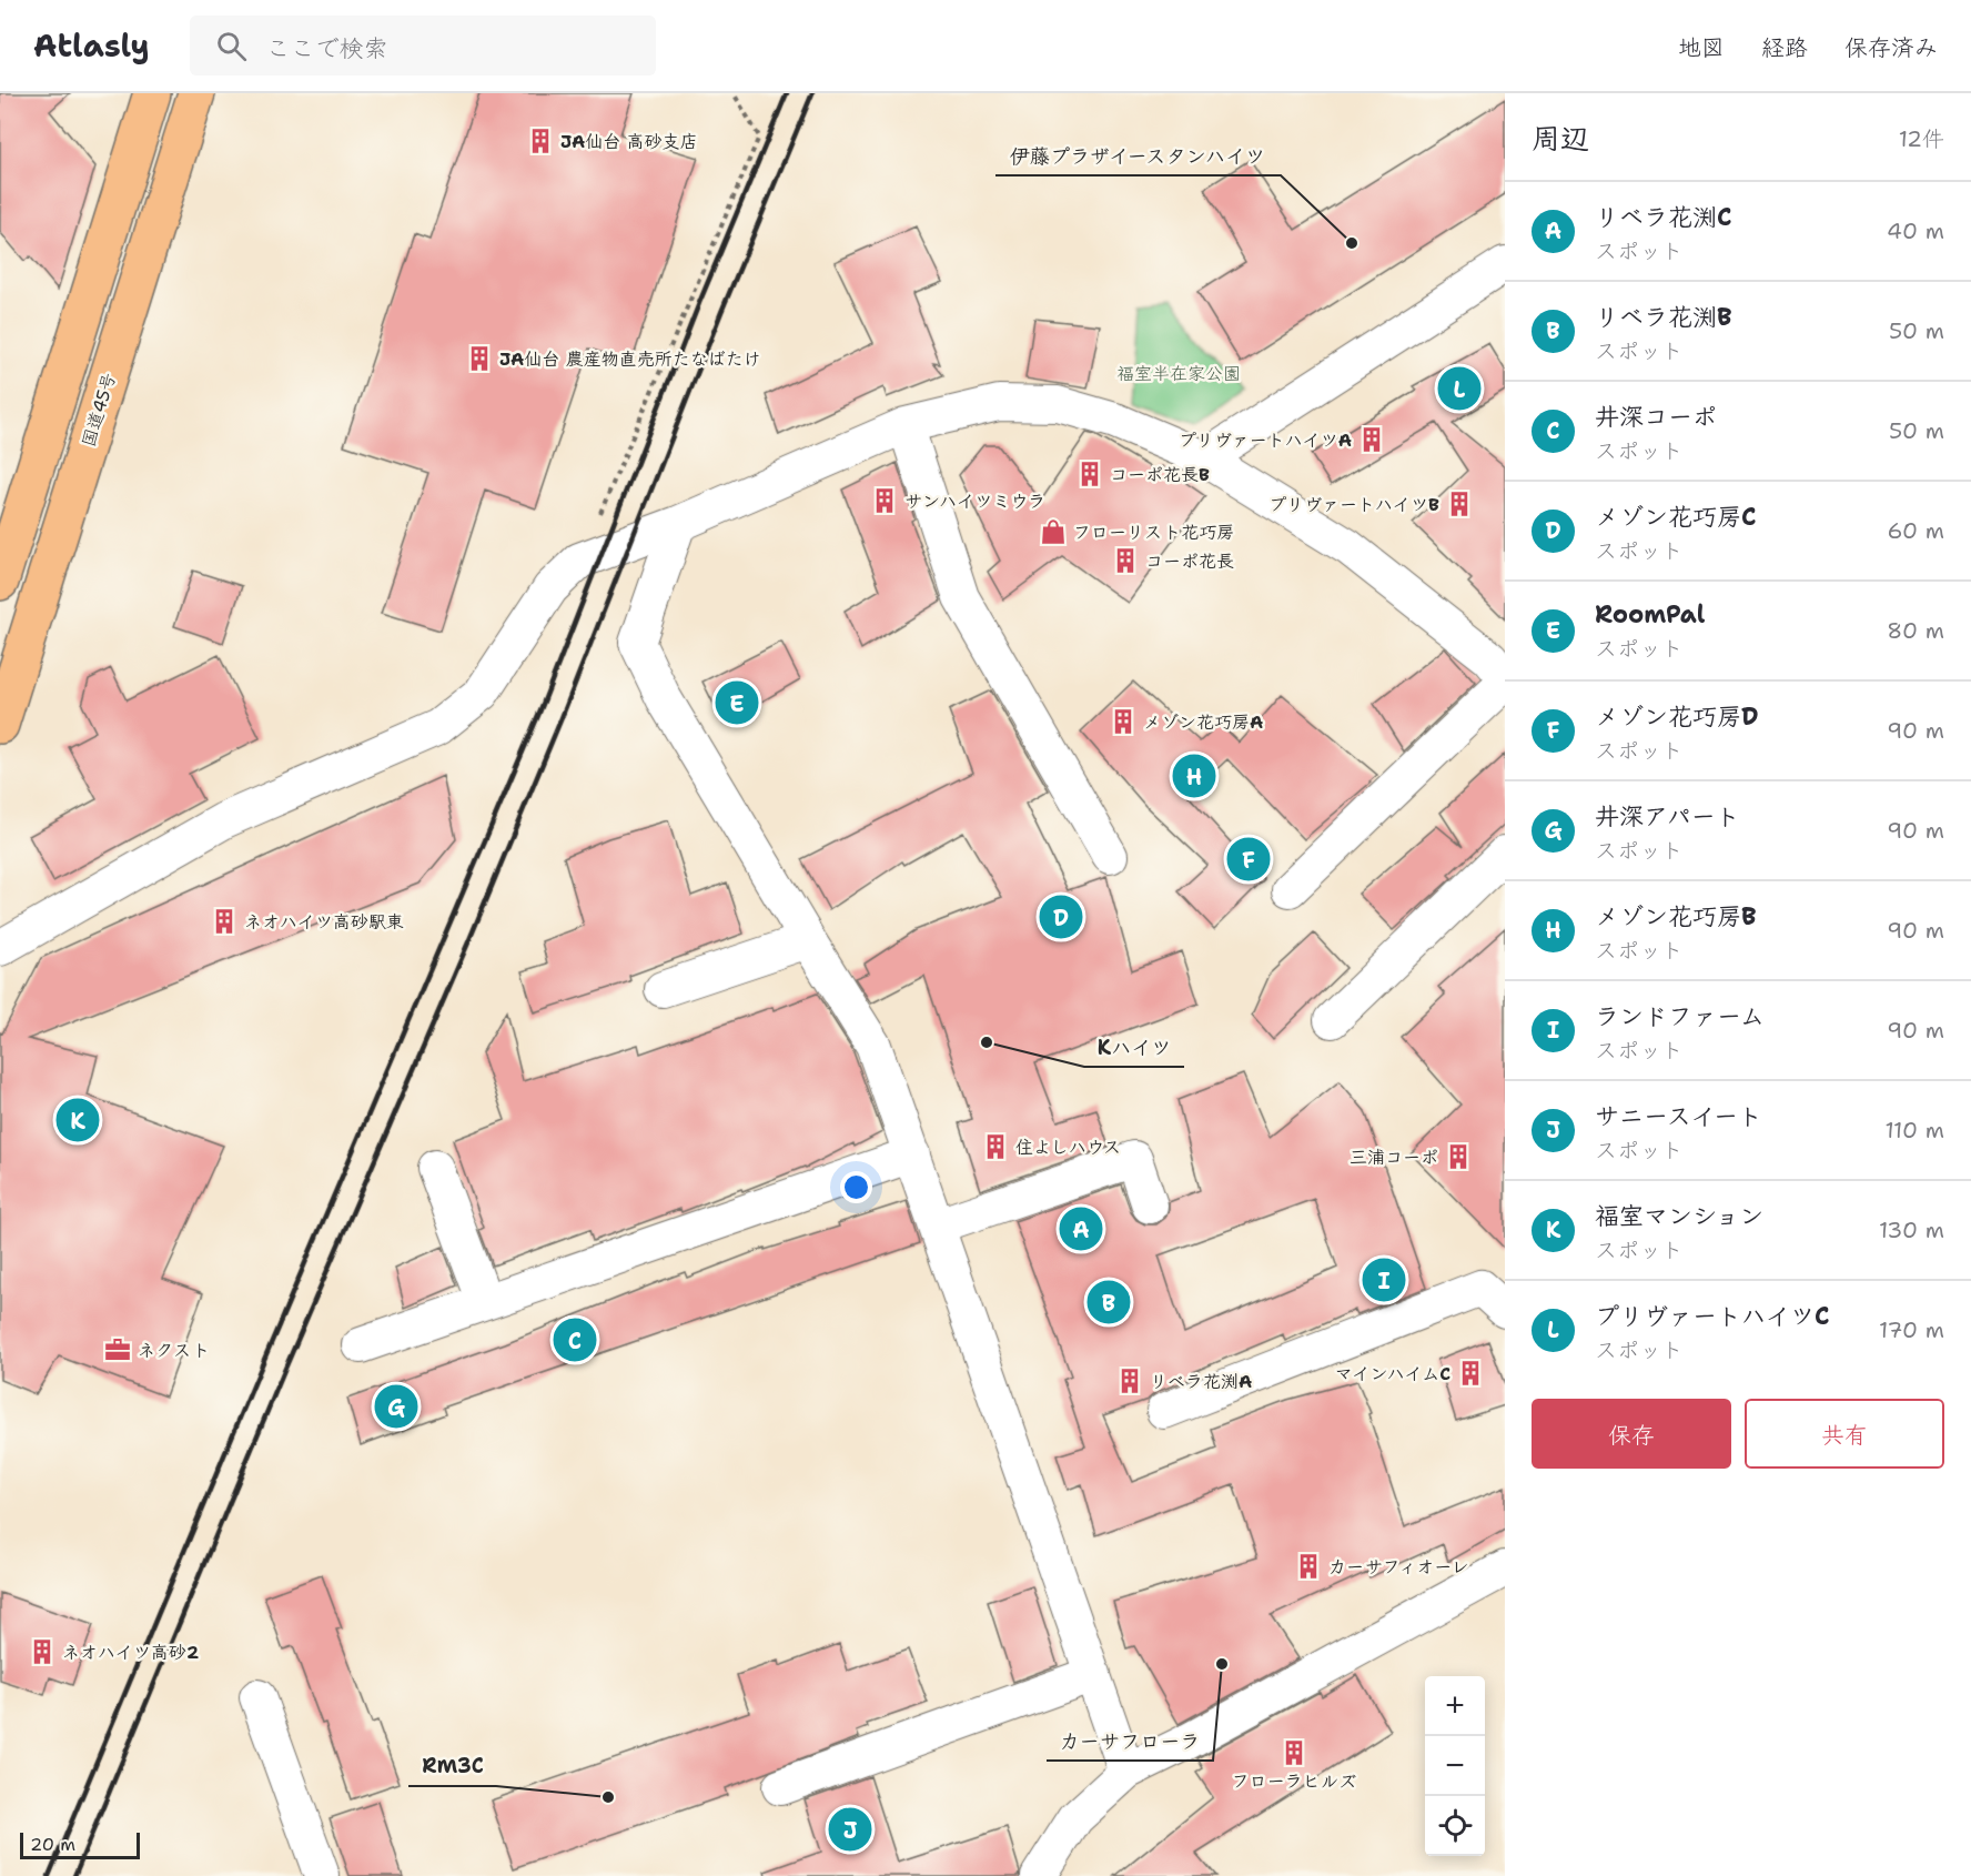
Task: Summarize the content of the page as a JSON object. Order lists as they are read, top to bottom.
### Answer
{
  "streets": {
    "highway": ["国道45号"]
  },
  "parks": ["福室半在家公園"],
  "places": {
    "building": [
      "JA仙台 高砂支店",
      "JA仙台 農産物直売所たなばたけ",
      "プリヴァートハイツA",
      "コーポ花長B",
      "サンハイツミウラ",
      "プリヴァートハイツB",
      "コーポ花長",
      "メゾン花巧房A",
      "ネオハイツ高砂駅東",
      "住よしハウス",
      "三浦コーポ",
      "マインハイムC",
      "リベラ花渕A",
      "カーサフィオーレ",
      "ネオハイツ高砂2",
      "フローラヒルズ"
    ],
    "other": [
      "伊藤プラザイースタンハイツ",
      "Kハイツ",
      "カーサフローラ",
      "RM3C"
    ],
    "shop": ["フローリスト花巧房"],
    "office": ["ネクスト"]
  },
  "scale_bar": "20 m",
  "page": {
    "header": "Atlasly",
    "search": "ここで検索",
    "nav": ["地図", "経路", "保存済み"],
    "heading": ["周辺", "12件"],
    "list": [
      {
        "mark": "A",
        "name": "リベラ花渕C",
        "note": "スポット",
        "value": "40 m"
      },
      {
        "mark": "B",
        "name": "リベラ花渕B",
        "note": "スポット",
        "value": "50 m"
      },
      {
        "mark": "C",
        "name": "井深コーポ",
        "note": "スポット",
        "value": "50 m"
      },
      {
        "mark": "D",
        "name": "メゾン花巧房C",
        "note": "スポット",
        "value": "60 m"
      },
      {
        "mark": "E",
        "name": "RoomPal",
        "note": "スポット",
        "value": "80 m"
      },
      {
        "mark": "F",
        "name": "メゾン花巧房D",
        "note": "スポット",
        "value": "90 m"
      },
      {
        "mark": "G",
        "name": "井深アパート",
        "note": "スポット",
        "value": "90 m"
      },
      {
        "mark": "H",
        "name": "メゾン花巧房B",
        "note": "スポット",
        "value": "90 m"
      },
      {
        "mark": "I",
        "name": "ランドファーム",
        "note": "スポット",
        "value": "90 m"
      },
      {
        "mark": "J",
        "name": "サニースイート",
        "note": "スポット",
        "value": "110 m"
      },
      {
        "mark": "K",
        "name": "福室マンション",
        "note": "スポット",
        "value": "130 m"
      },
      {
        "mark": "L",
        "name": "プリヴァートハイツC",
        "note": "スポット",
        "value": "170 m"
      }
    ],
    "pins": [
      "L",
      "E",
      "H",
      "F",
      "D",
      "K",
      "A",
      "I",
      "B",
      "C",
      "G",
      "J"
    ],
    "buttons": ["保存", "共有"],
    "map_buttons": ["+", "−"],
    "scale": "20 m"
  }
}
